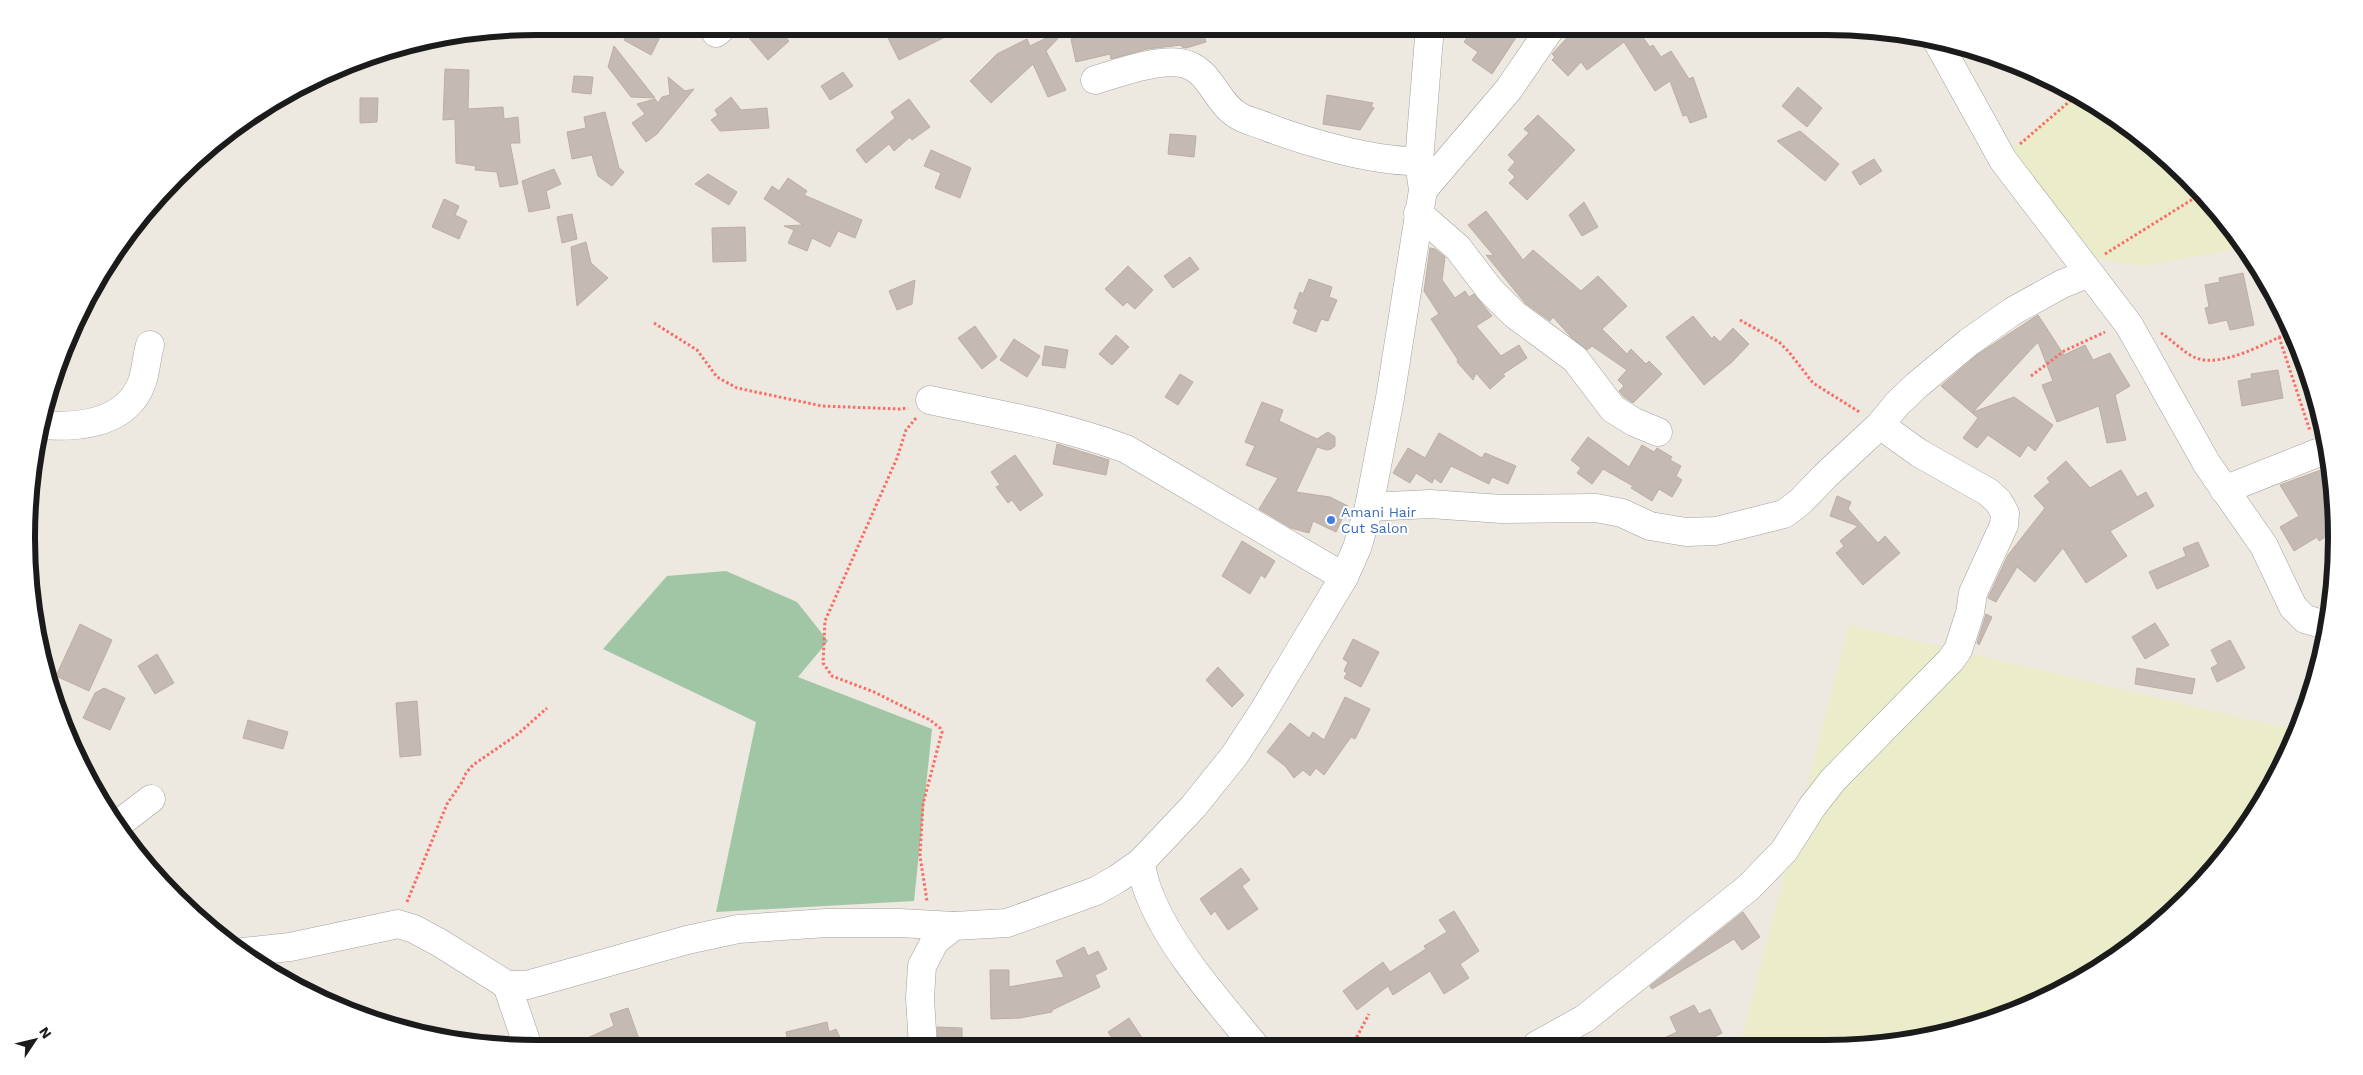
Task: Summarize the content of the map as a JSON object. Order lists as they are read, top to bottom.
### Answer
{
  "places": ["Amani Hair Cut Salon"],
  "north": "top right"
}
